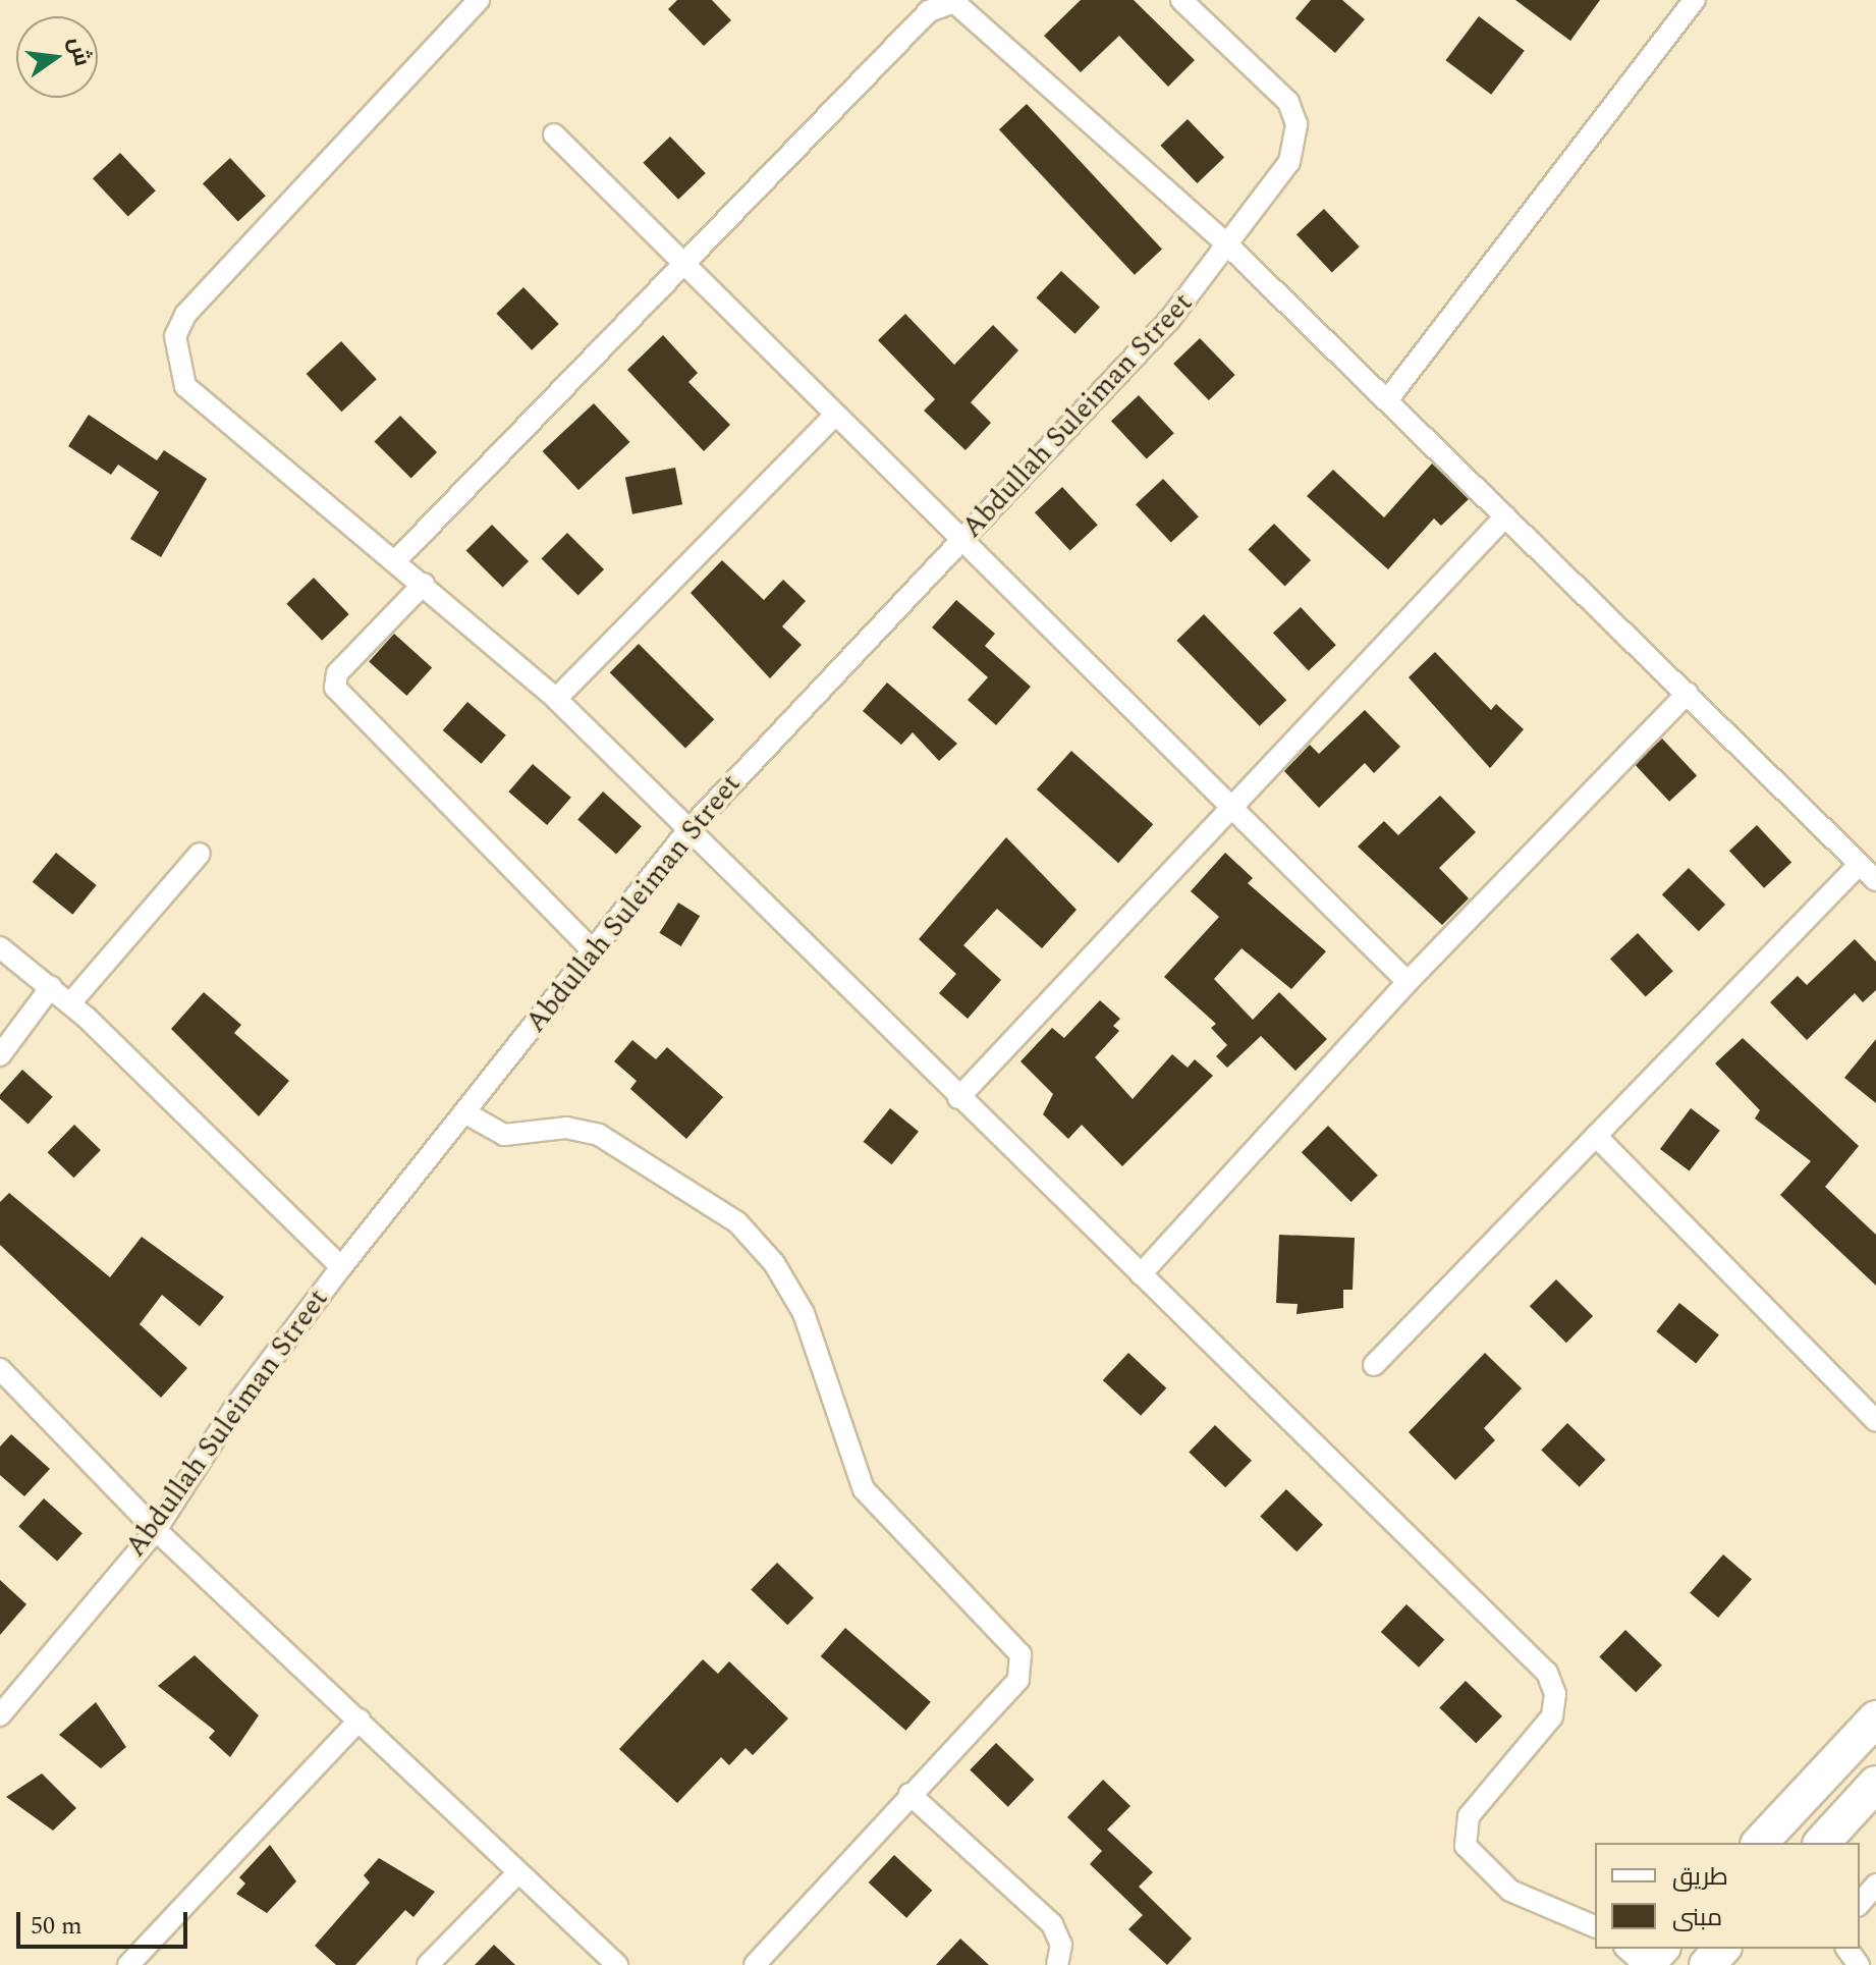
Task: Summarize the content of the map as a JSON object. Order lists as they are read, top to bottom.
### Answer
{
  "streets": {
    "street": ["Abdullah Suleiman Street"]
  },
  "legend": ["طريق", "مبنى"],
  "scale_bar": "50 m",
  "north": "right"
}
